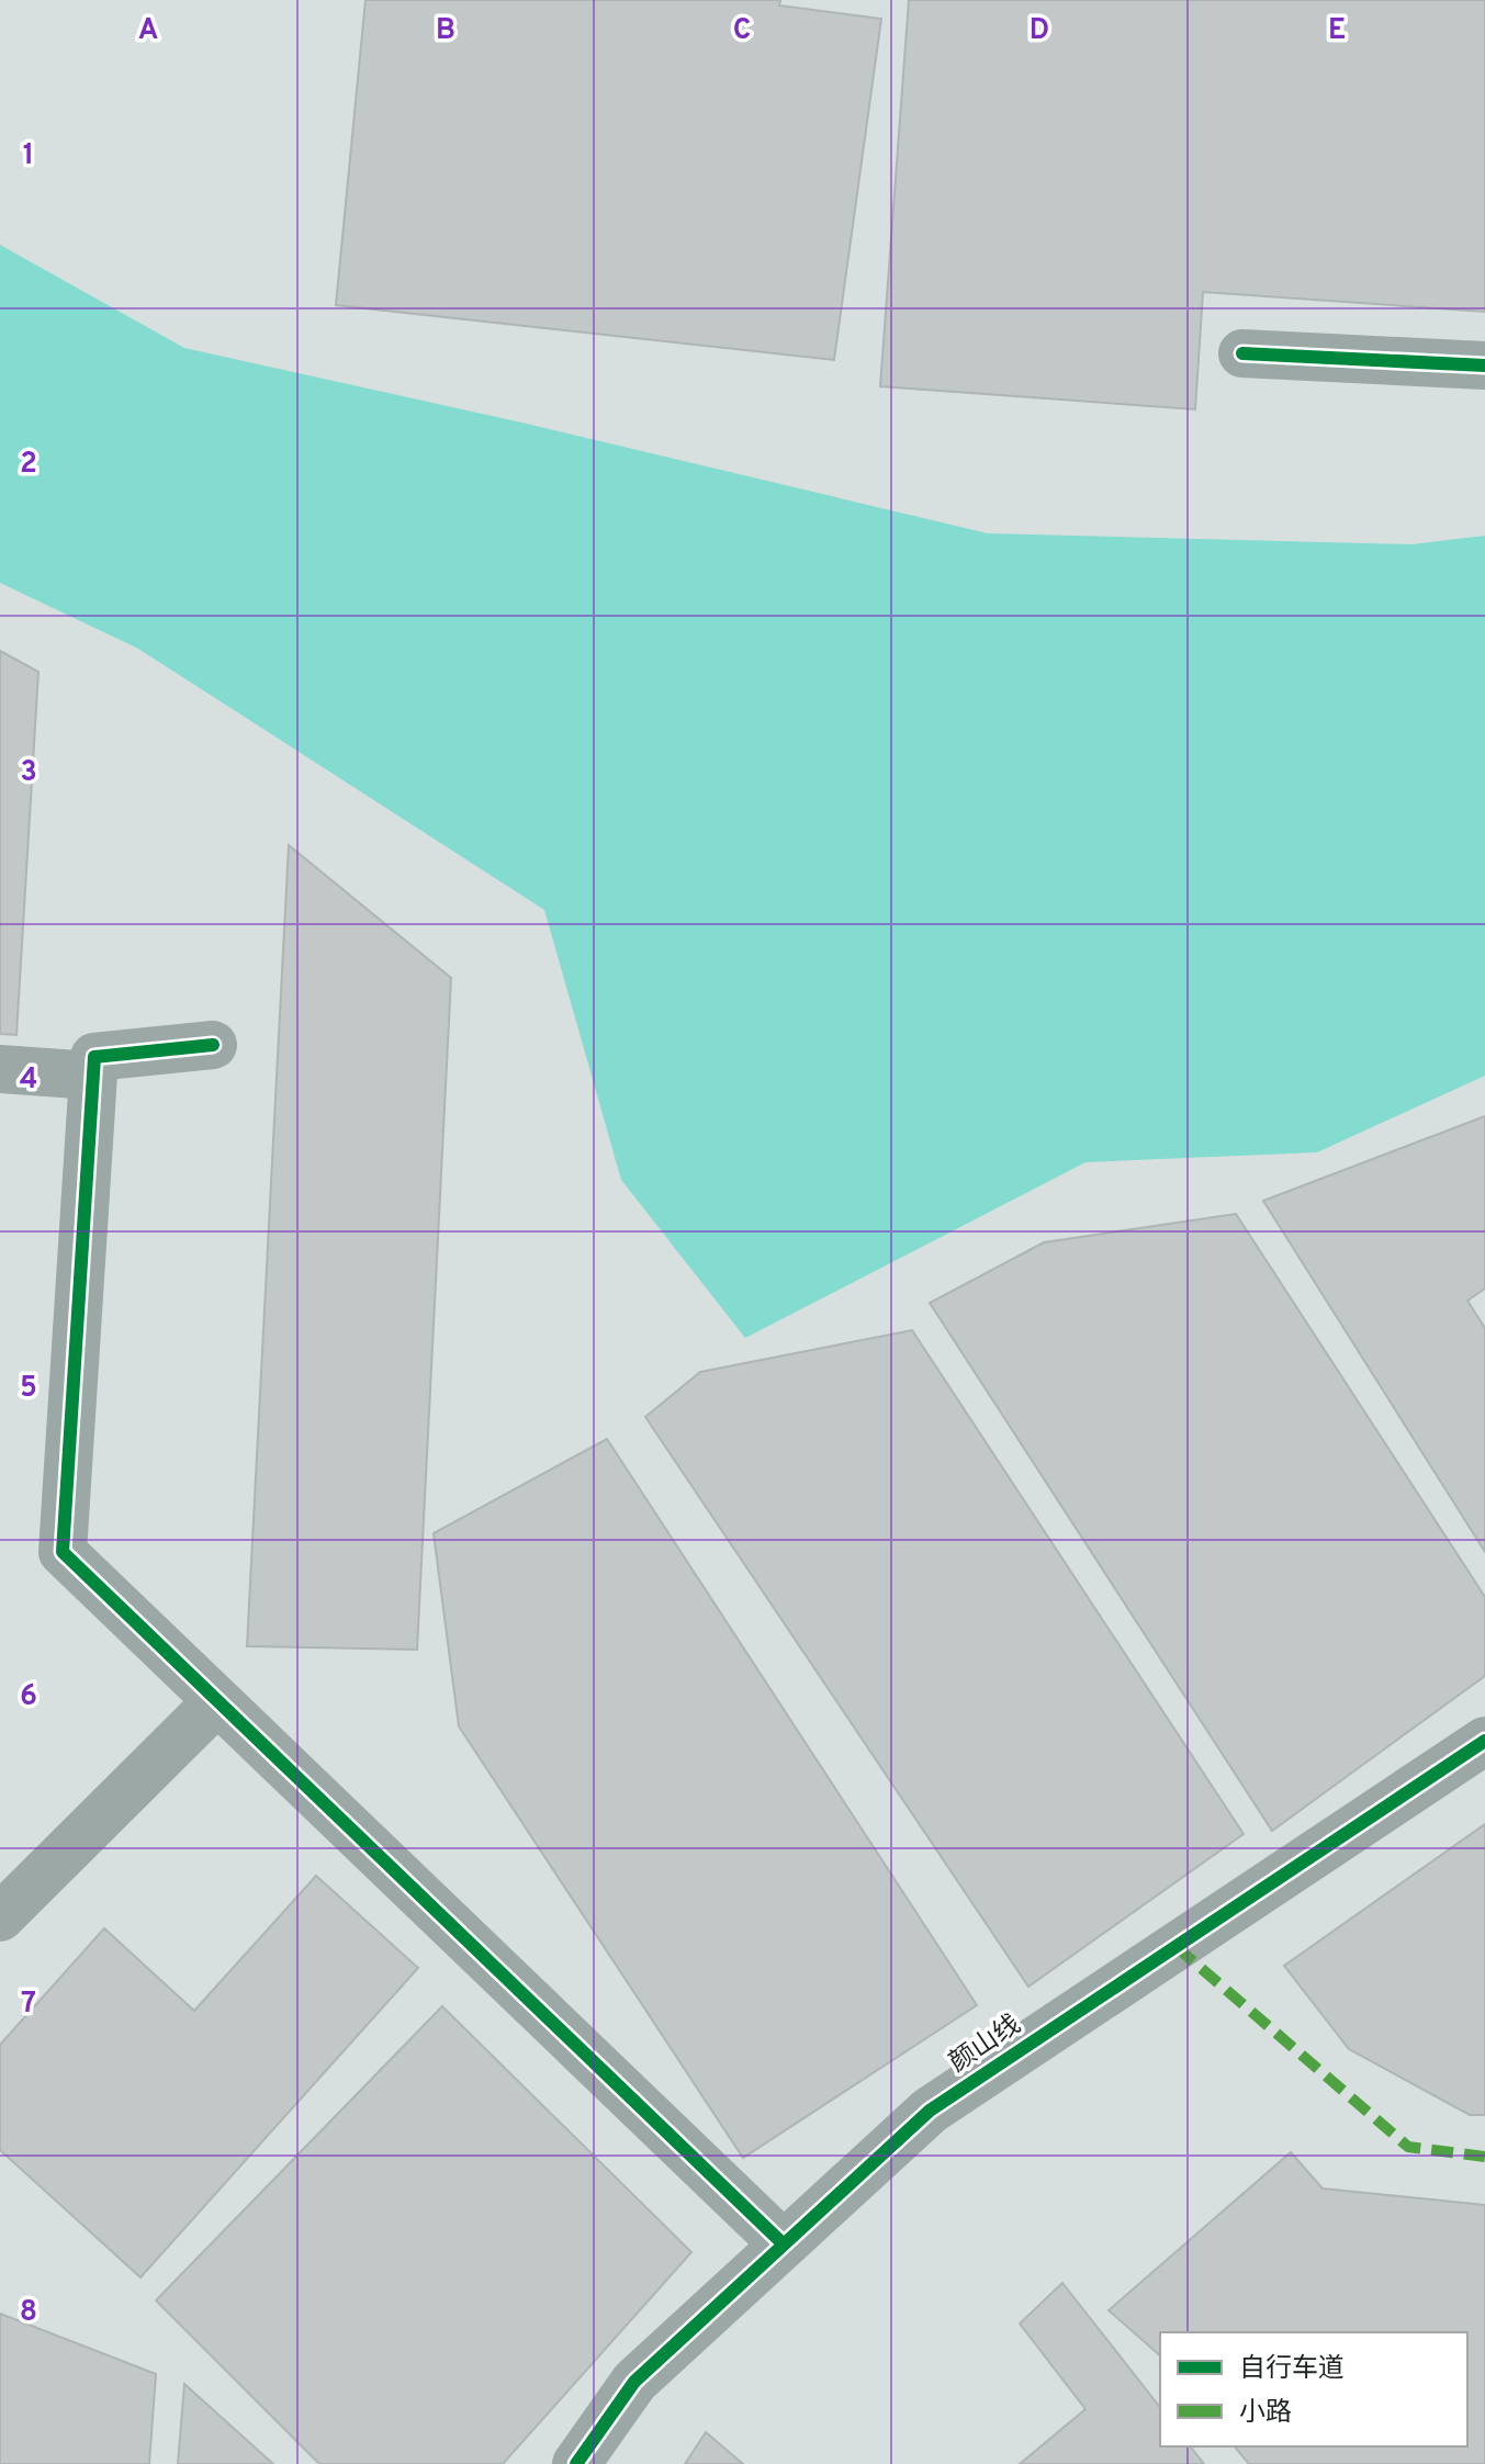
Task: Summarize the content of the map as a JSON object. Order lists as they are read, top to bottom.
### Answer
{
  "streets": {
    "street": ["颜山线"]
  },
  "legend": ["自行车道", "小路"],
  "grid": {
    "columns": [
      "A",
      "B",
      "C",
      "D",
      "E"
    ],
    "rows": [
      "1",
      "2",
      "3",
      "4",
      "5",
      "6",
      "7",
      "8"
    ]
  }
}
